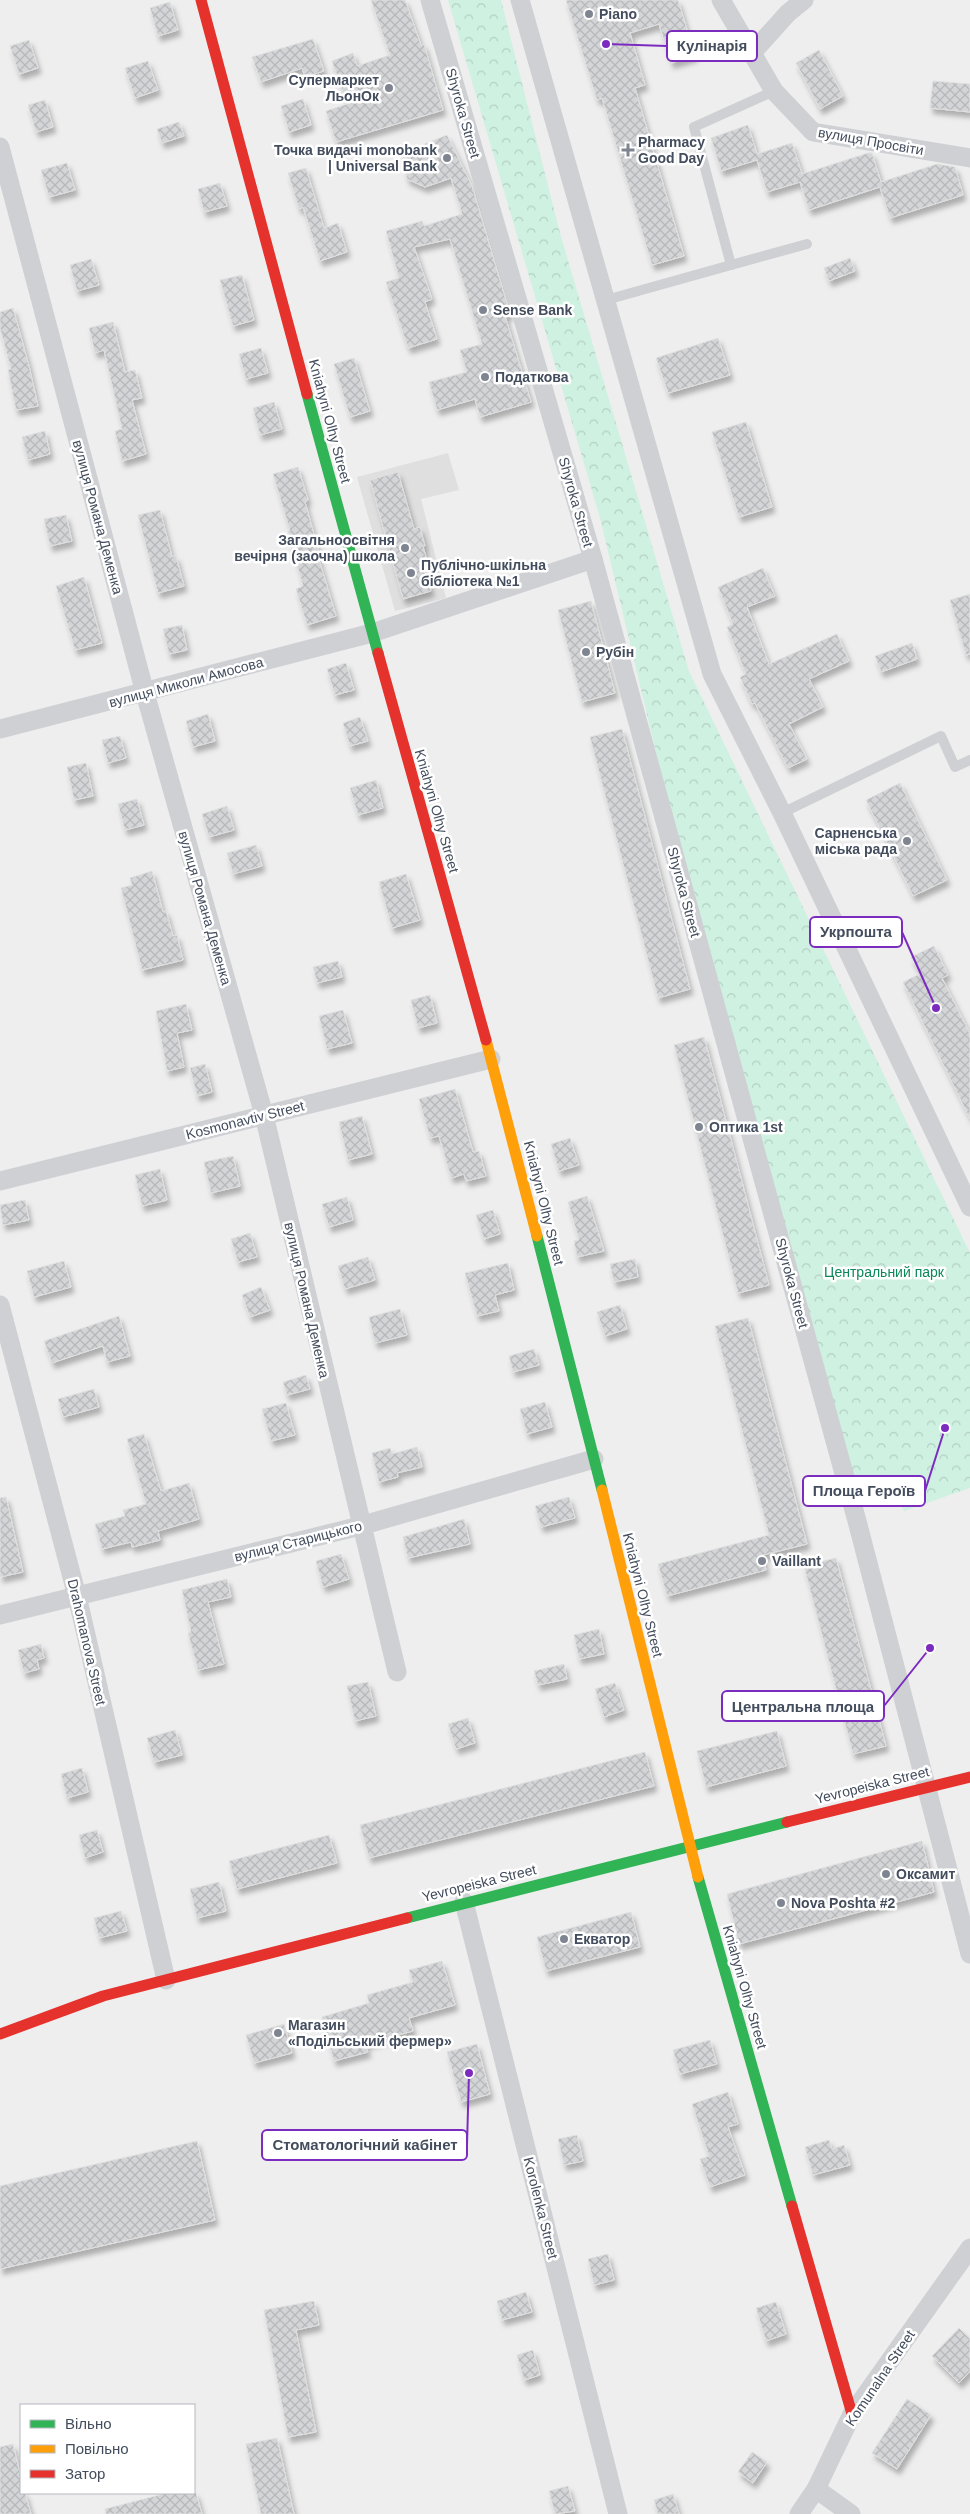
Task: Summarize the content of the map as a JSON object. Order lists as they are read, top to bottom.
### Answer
{
  "streets": {
    "street": [
      "Shyroka Street",
      "вулиця Просвіти",
      "Kniahyni Olhy Street",
      "вулиця Романа Деменка",
      "вулиця Миколи Амосова",
      "Kosmonavtiv Street",
      "вулиця Старицького",
      "Drahomanova Street",
      "Yevropeiska Street",
      "Korolenka Street",
      "Komunalna Street"
    ]
  },
  "crossings": [
    ["Shyroka Street", "вулиця Миколи Амосова"],
    ["Shyroka Street", "Yevropeiska Street"],
    ["Kniahyni Olhy Street", "вулиця Миколи Амосова"],
    ["Kniahyni Olhy Street", "Kosmonavtiv Street"],
    ["Kniahyni Olhy Street", "вулиця Старицького"],
    ["Kniahyni Olhy Street", "Yevropeiska Street"],
    ["Kniahyni Olhy Street", "Komunalna Street"],
    ["вулиця Романа Деменка", "вулиця Миколи Амосова"],
    ["вулиця Романа Деменка", "Kosmonavtiv Street"],
    ["вулиця Романа Деменка", "вулиця Старицького"],
    ["вулиця Старицького", "Drahomanova Street"],
    ["Drahomanova Street", "Yevropeiska Street"],
    ["Yevropeiska Street", "Korolenka Street"]
  ],
  "parks": ["Центральний парк"],
  "places": {
    "other": [
      "Piano",
      "Кулінарія",
      "Супермаркет ЛьонОк",
      "Точка видачі monobank | Universal Bank",
      "Sense Bank",
      "Податкова",
      "Загальноосвітня вечірня (заочна) школа",
      "Публічно-шкільна бібліотека №1",
      "Рубін",
      "Сарненська міська рада",
      "Укрпошта",
      "Оптика 1st",
      "Площа Героїв",
      "Vaillant",
      "Центральна площа",
      "Оксамит",
      "Nova Poshta #2",
      "Екватор",
      "Магазин «Подільський фермер»",
      "Стоматологічний кабінет"
    ],
    "health": ["Pharmacy Good Day"]
  },
  "legend": ["Вільно", "Повільно", "Затор"]
}
